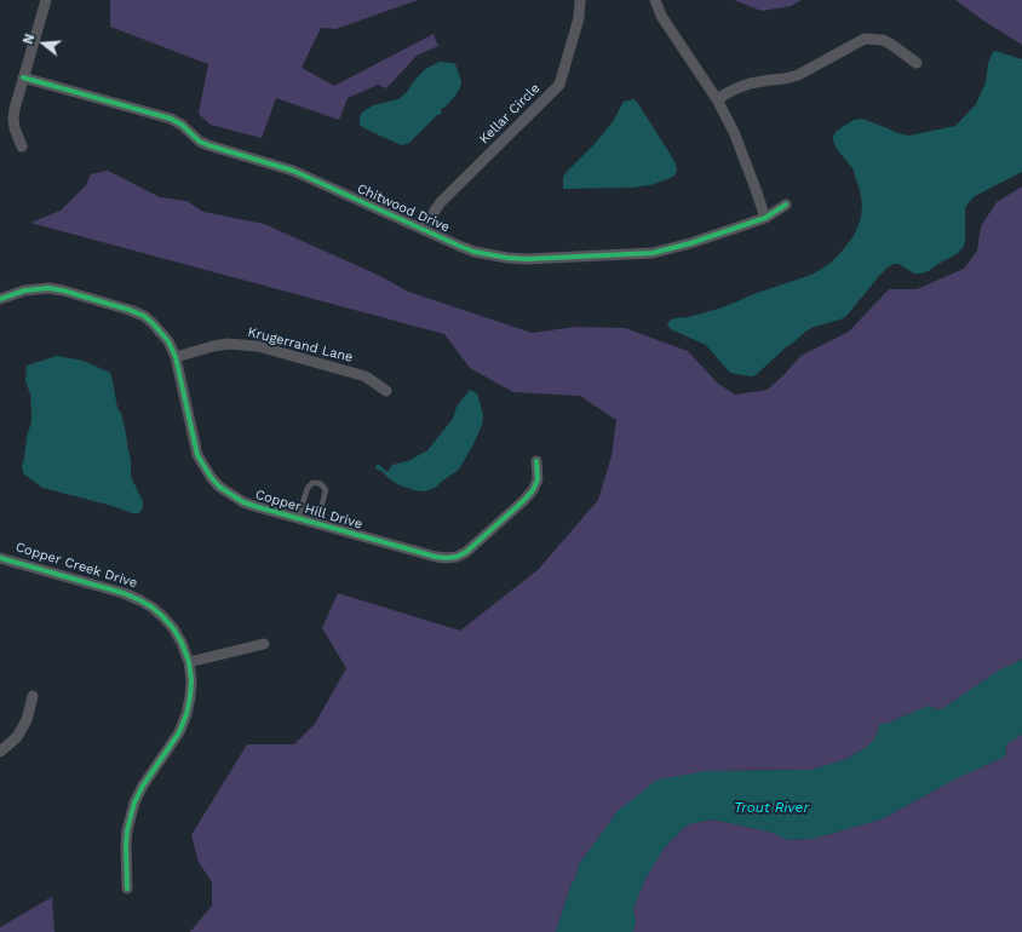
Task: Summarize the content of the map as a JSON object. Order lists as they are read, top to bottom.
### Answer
{
  "streets": {
    "street": [
      "Kellar Circle",
      "Chitwood Drive",
      "Krugerrand Lane",
      "Copper Hill Drive",
      "Copper Creek Drive"
    ]
  },
  "crossings": [
    ["Kellar Circle", "Chitwood Drive"],
    ["Krugerrand Lane", "Copper Hill Drive"]
  ],
  "water": ["Trout River"],
  "north": "left"
}
